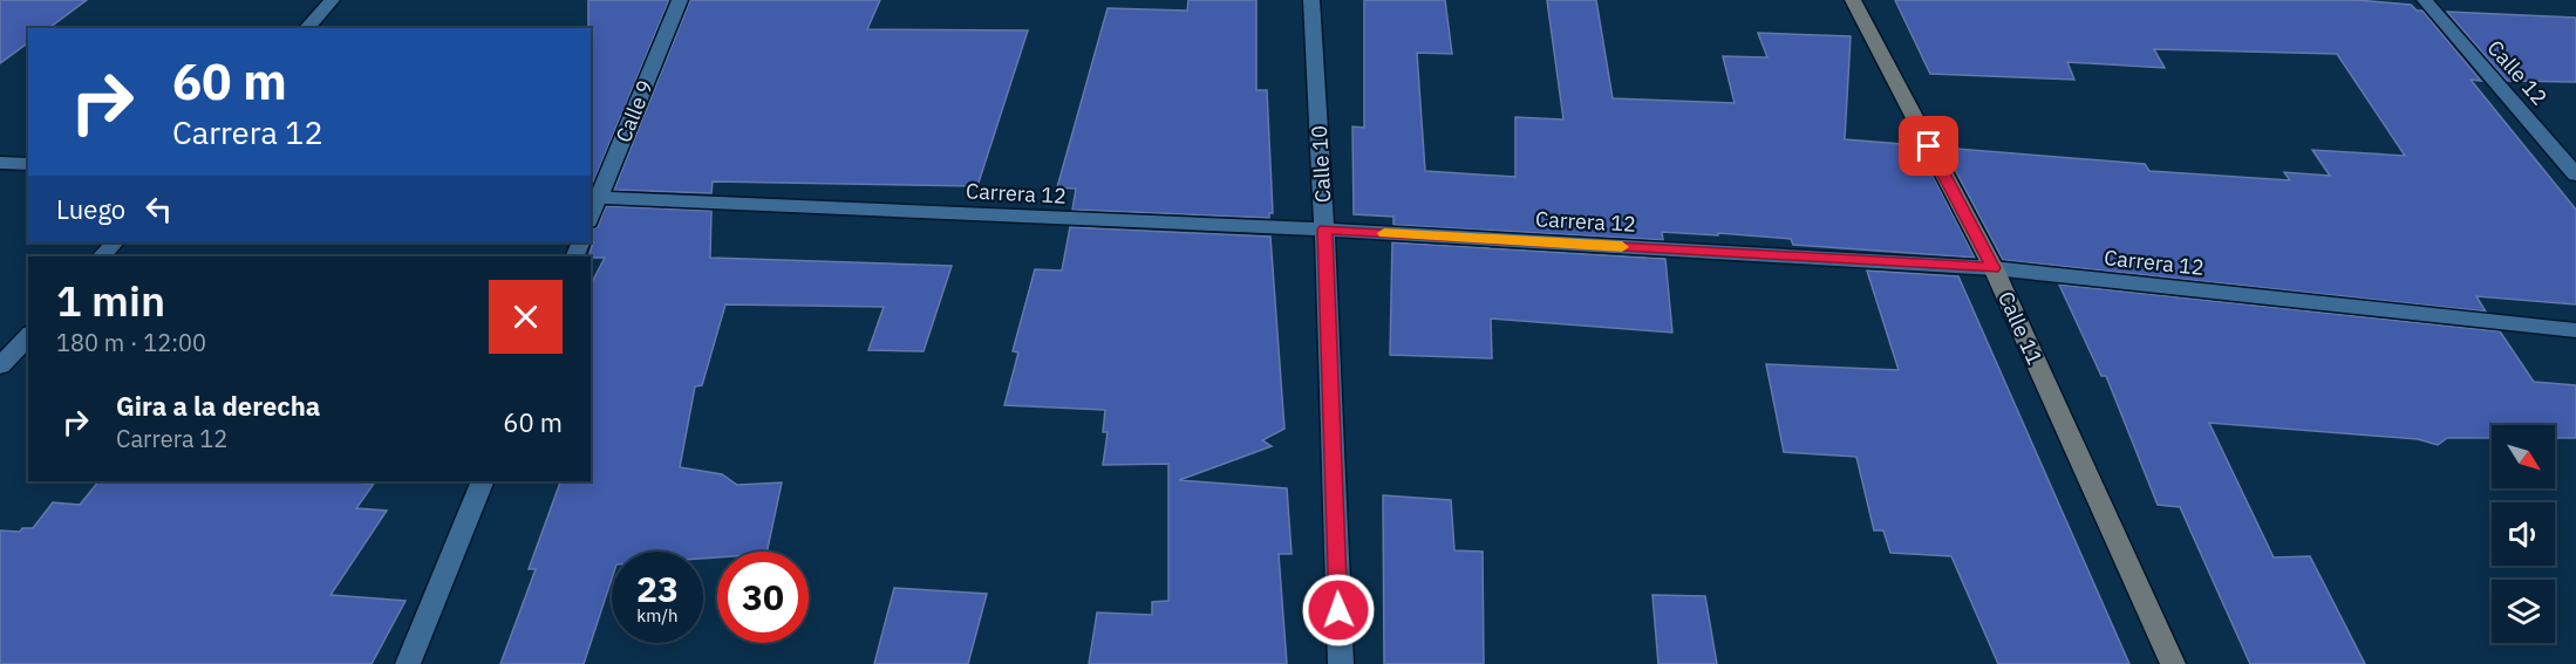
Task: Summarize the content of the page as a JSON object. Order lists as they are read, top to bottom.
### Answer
{
  "streets": {
    "street": [
      "Calle 12",
      "Calle 9",
      "Calle 10",
      "Carrera 12",
      "Calle 11"
    ]
  },
  "crossings": [
    ["Calle 9", "Carrera 12"],
    ["Calle 10", "Carrera 12"],
    ["Carrera 12", "Calle 11"]
  ],
  "north": "bottom right",
  "page": {
    "turn": ["60 m", "Carrera 12"],
    "then": "Luego",
    "heading": ["1 min", "180 m · 12:00"],
    "list": [
      {
        "name": "Gira a la derecha",
        "note": "Carrera 12",
        "value": "60 m"
      }
    ],
    "speed": "23 km/h",
    "limit": "30"
  }
}
